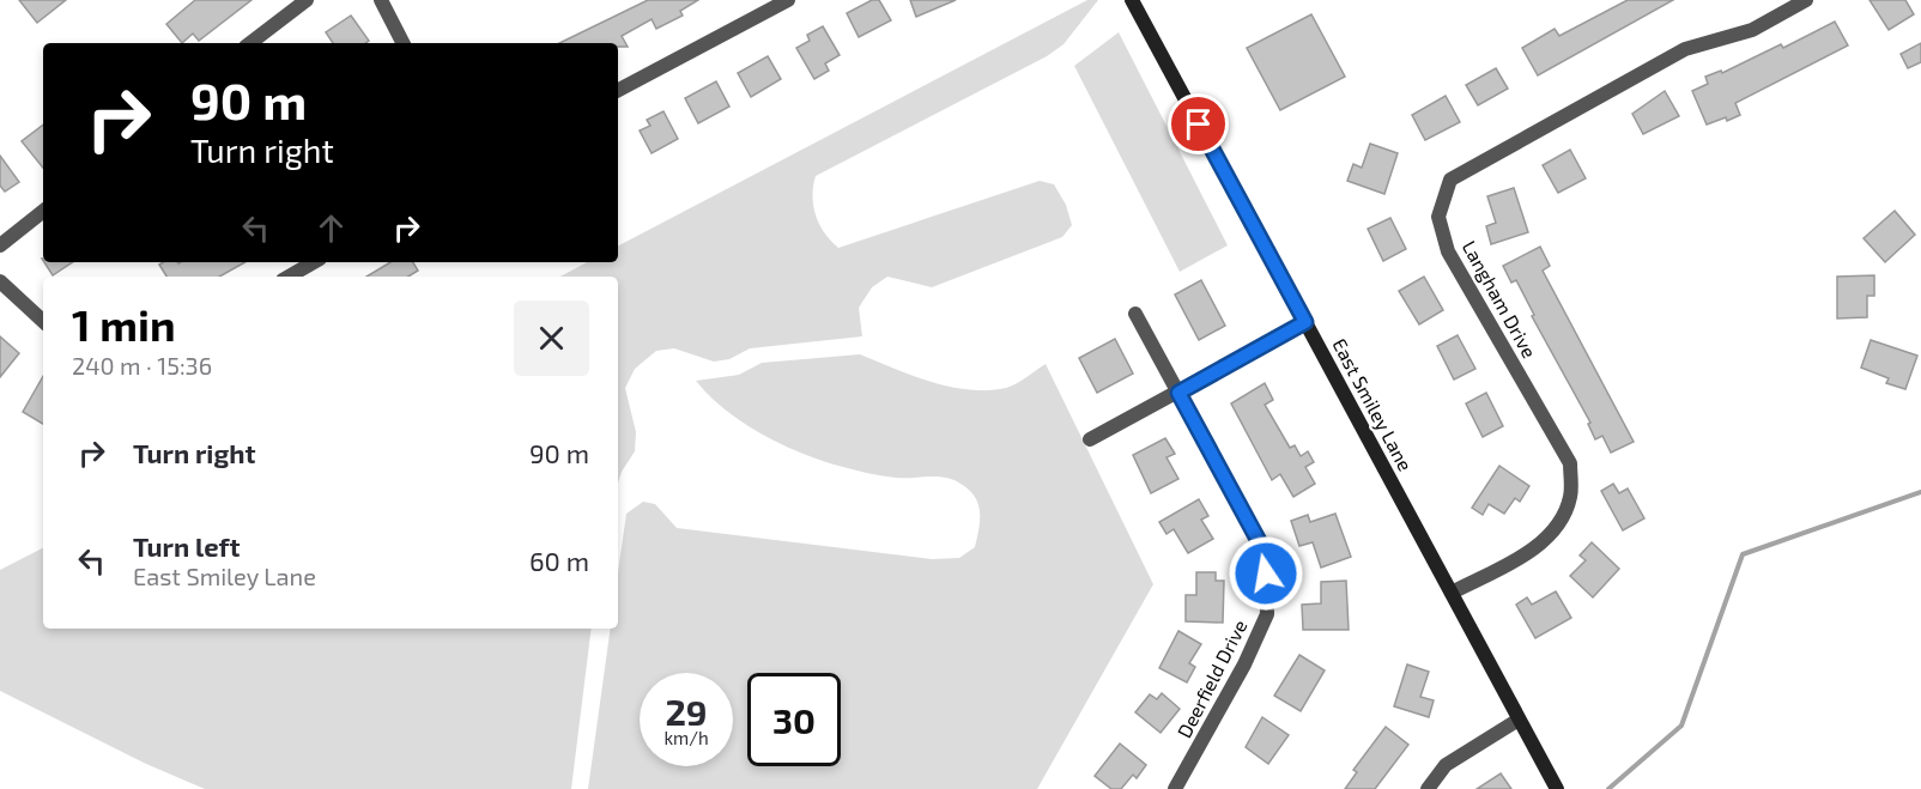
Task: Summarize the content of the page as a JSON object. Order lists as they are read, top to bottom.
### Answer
{
  "streets": {
    "street": ["Langham Drive", "East Smiley Lane", "Deerfield Drive"]
  },
  "crossings": [
    ["Langham Drive", "East Smiley Lane"]
  ],
  "page": {
    "turn": ["90 m", "Turn right"],
    "heading": ["1 min", "240 m · 15:36"],
    "list": [
      {
        "name": "Turn right",
        "value": "90 m"
      },
      {
        "name": "Turn left",
        "note": "East Smiley Lane",
        "value": "60 m"
      }
    ],
    "speed": "29 km/h",
    "limit": "30"
  }
}
